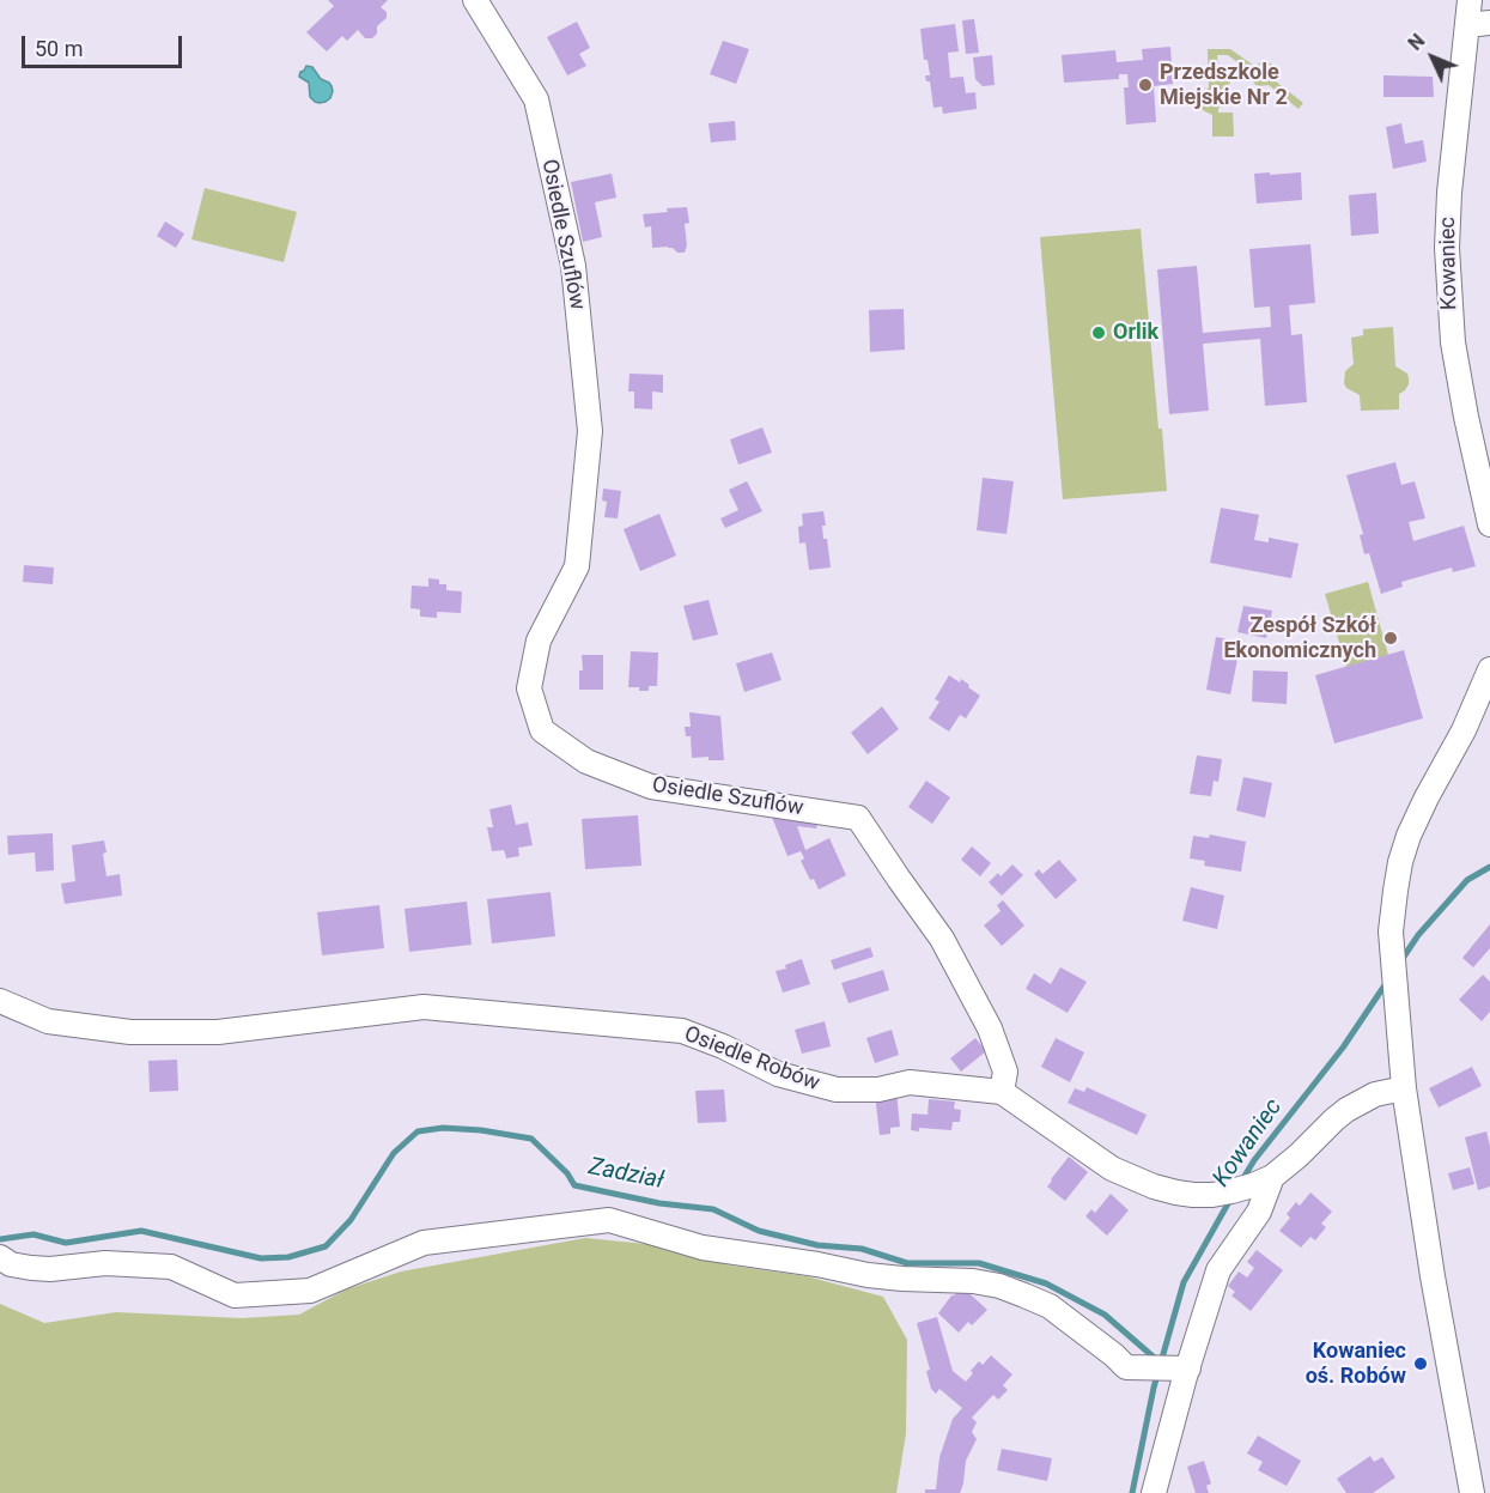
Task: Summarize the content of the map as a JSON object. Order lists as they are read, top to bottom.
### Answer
{
  "streets": {
    "street": ["Osiedle Szuflów", "Kowaniec", "Osiedle Robów"]
  },
  "crossings": [
    ["Osiedle Szuflów", "Osiedle Robów"]
  ],
  "water": ["Kowaniec", "Zadział"],
  "places": [
    "Przedszkole Miejskie Nr 2",
    "Orlik",
    "Zespół Szkół Ekonomicznych",
    "Kowaniec oś. Robów"
  ],
  "scale_bar": "50 m",
  "north": "top left"
}
